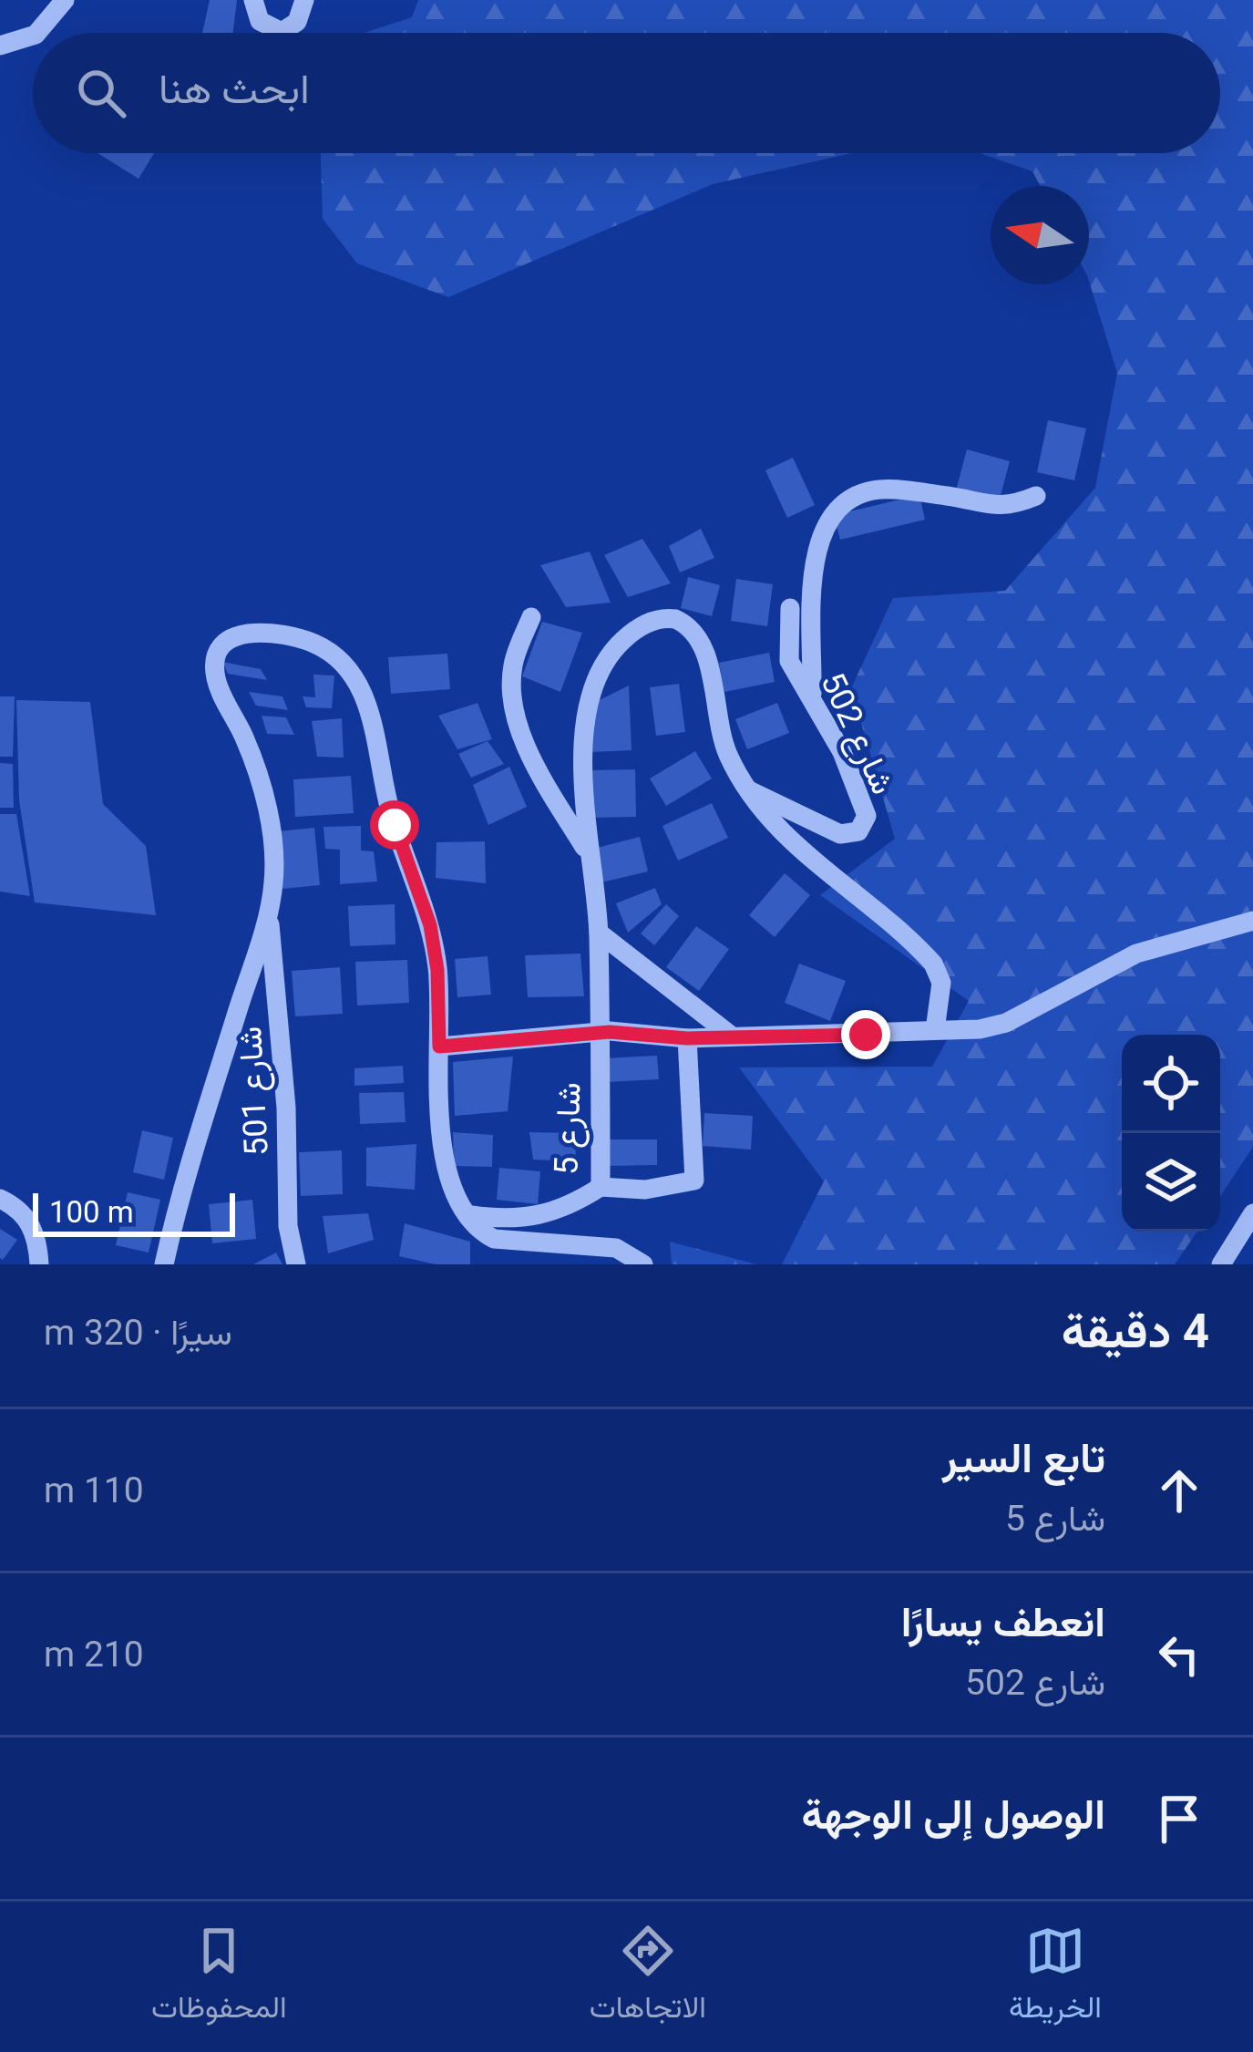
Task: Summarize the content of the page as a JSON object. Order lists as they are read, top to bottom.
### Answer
{
  "streets": {
    "street": ["شارع 502", "شارع 501", "شارع 5"]
  },
  "crossings": [
    ["شارع 502", "شارع 5"]
  ],
  "scale_bar": "100 m",
  "north": "left",
  "page": {
    "search": "ابحث هنا",
    "scale": "100 m",
    "heading": ["4 دقيقة", "سيرًا · 320 m"],
    "list": [
      ["تابع السير", "شارع 5", "110 m"],
      ["انعطف يسارًا", "شارع 502", "210 m"],
      "الوصول إلى الوجهة"
    ],
    "nav": ["الخريطة", "الاتجاهات", "المحفوظات"]
  }
}
